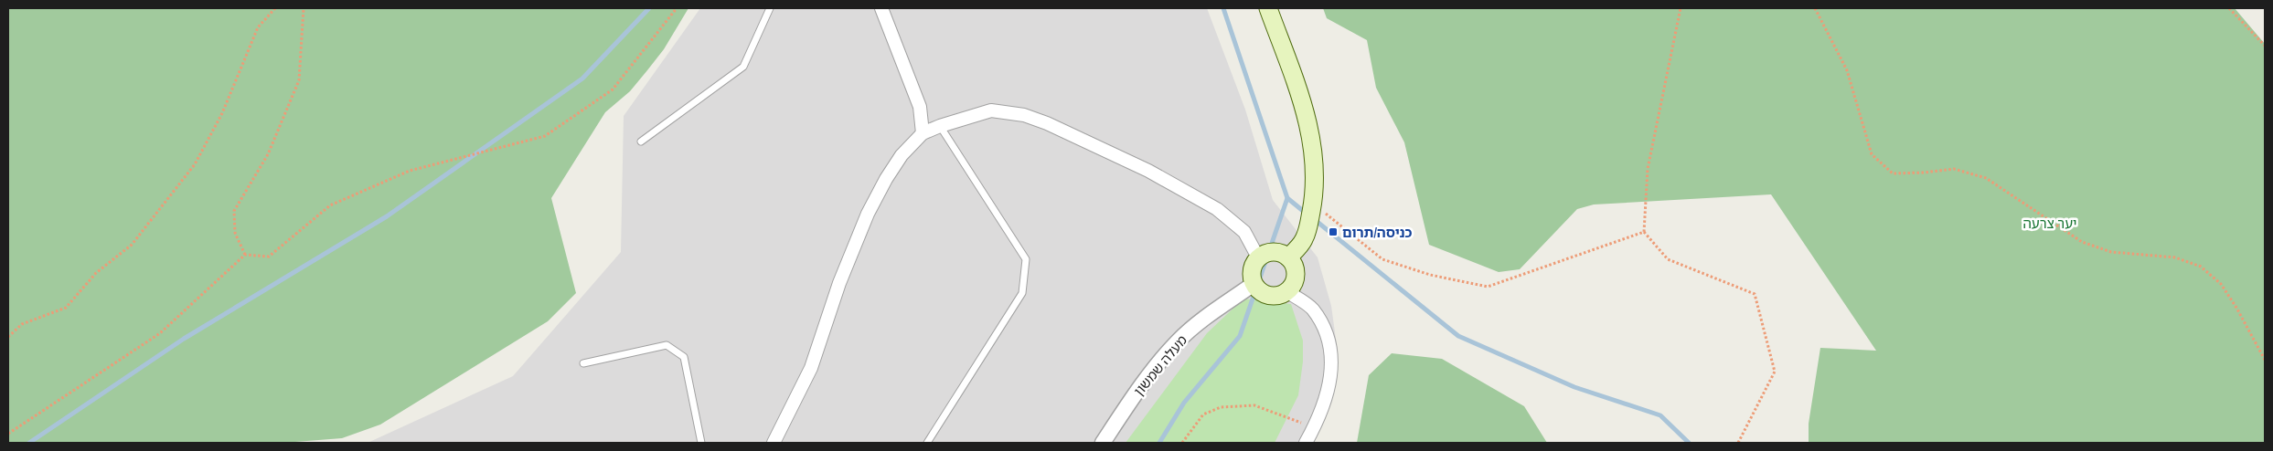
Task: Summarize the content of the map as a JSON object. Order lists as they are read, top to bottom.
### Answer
{
  "streets": {
    "street": ["מעלה שמשון"]
  },
  "parks": ["יער צרעה"],
  "places": {
    "transit": ["כניסה/תרום"]
  }
}
